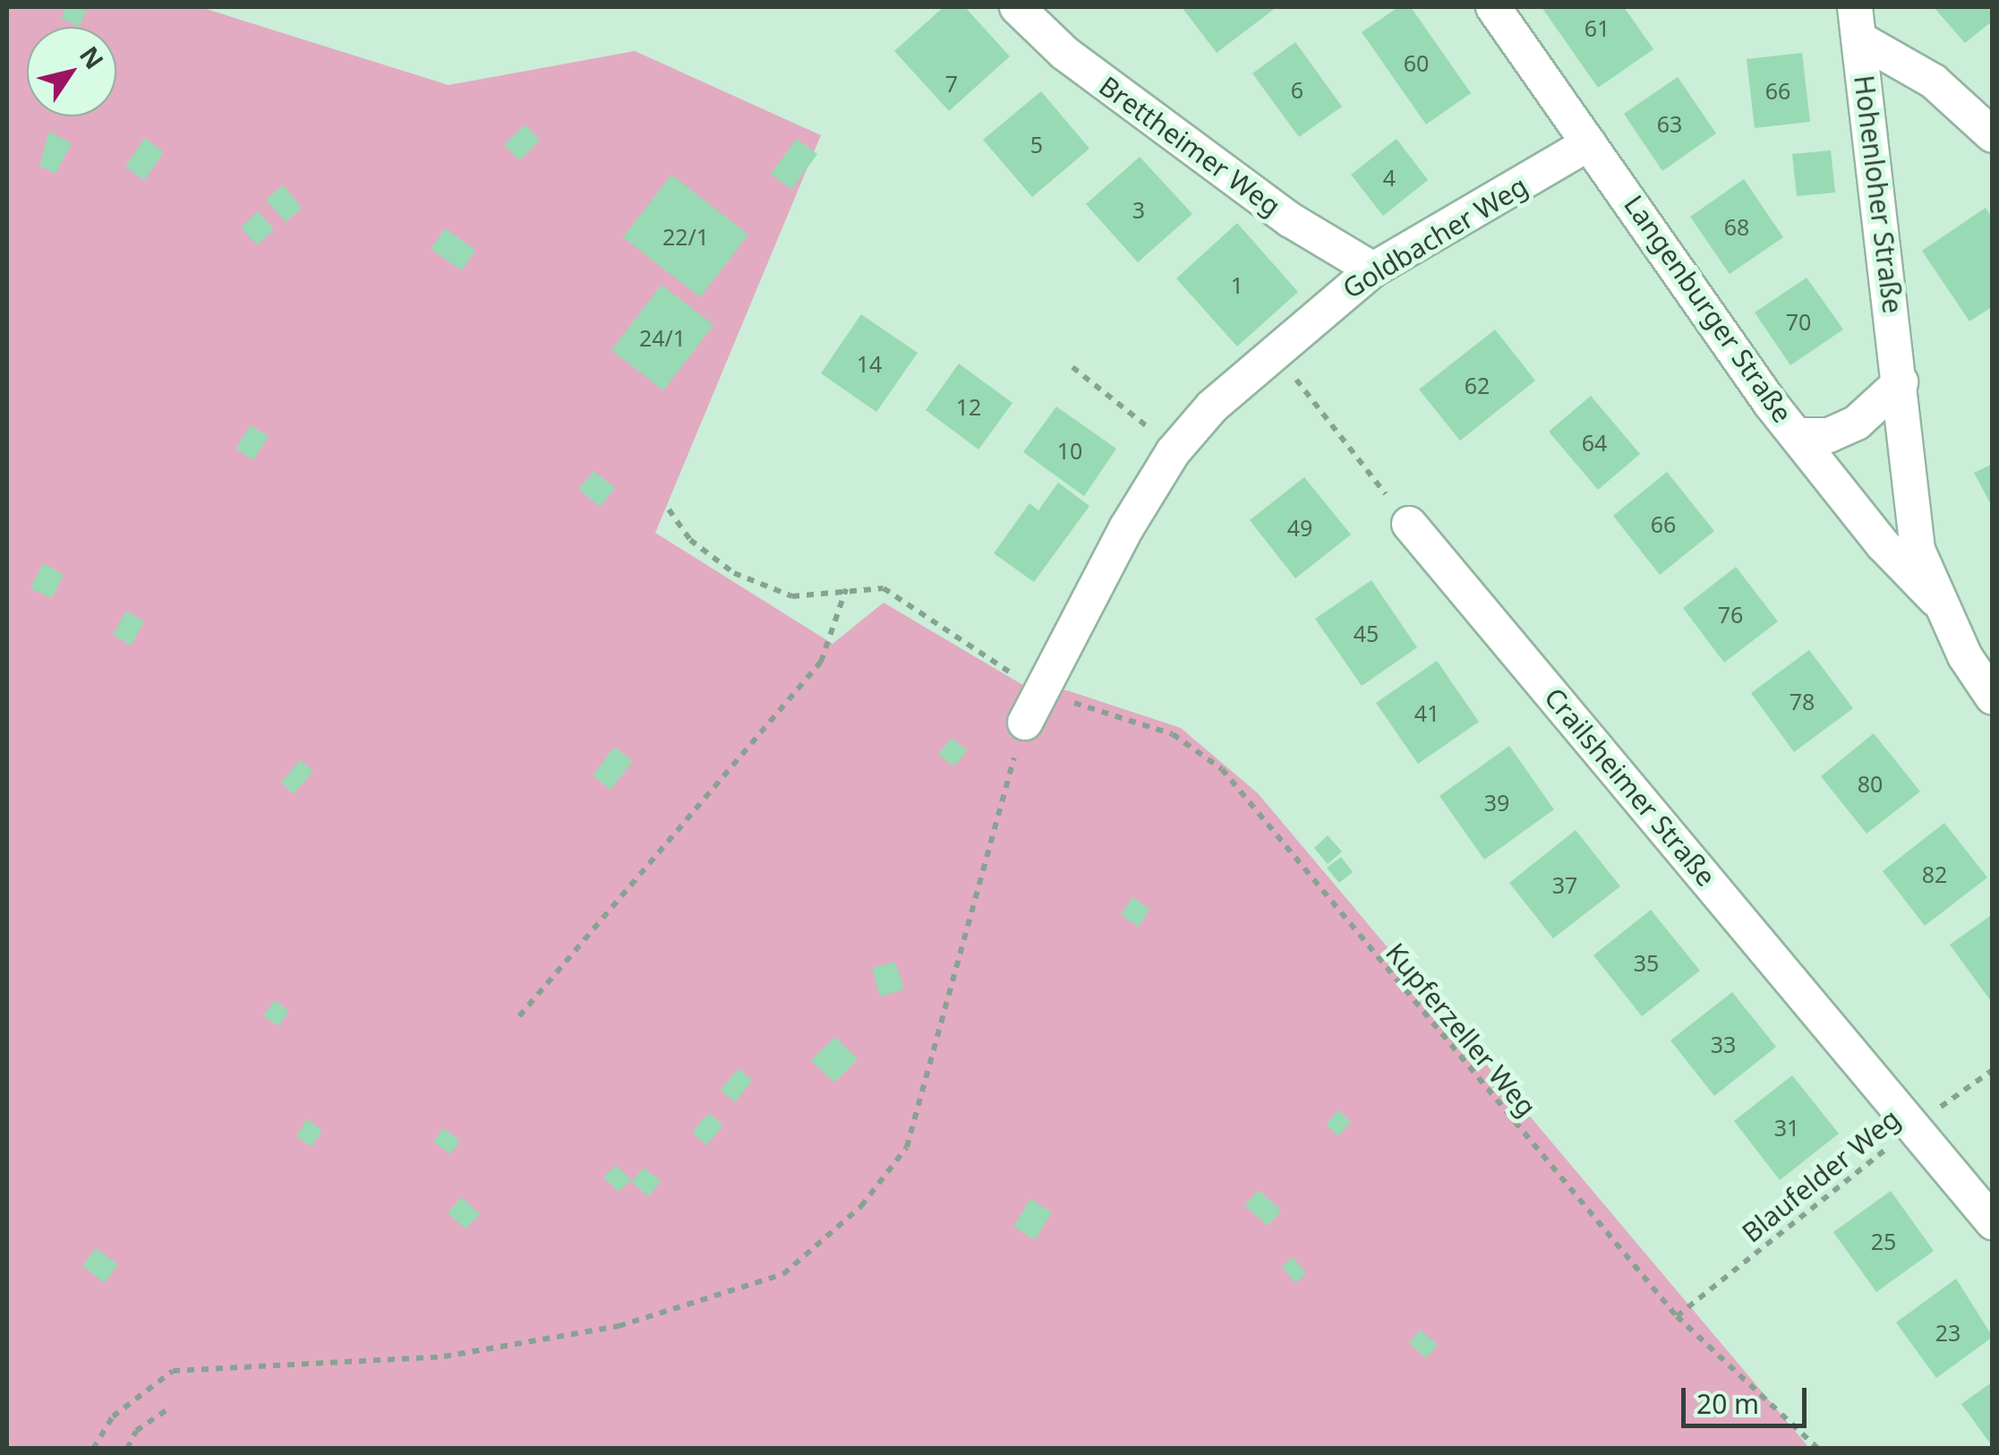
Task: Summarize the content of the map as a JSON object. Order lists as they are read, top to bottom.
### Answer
{
  "streets": {
    "street": [
      "Brettheimer Weg",
      "Hohenloher Straße",
      "Goldbacher Weg",
      "Langenburger Straße",
      "Crailsheimer Straße"
    ],
    "path": ["Kupferzeller Weg", "Blaufelder Weg"]
  },
  "crossings": [
    ["Brettheimer Weg", "Goldbacher Weg"],
    ["Hohenloher Straße", "Langenburger Straße"],
    ["Goldbacher Weg", "Langenburger Straße"],
    ["Goldbacher Weg", "Kupferzeller Weg"],
    ["Crailsheimer Straße", "Blaufelder Weg"],
    ["Kupferzeller Weg", "Blaufelder Weg"]
  ],
  "house_numbers": [
    "61",
    "60",
    "7",
    "6",
    "66",
    "63",
    "5",
    "4",
    "3",
    "68",
    "22/1",
    "1",
    "70",
    "24/1",
    "14",
    "62",
    "12",
    "64",
    "10",
    "66",
    "49",
    "76",
    "45",
    "78",
    "41",
    "80",
    "39",
    "82",
    "37",
    "35",
    "33",
    "31",
    "25",
    "23"
  ],
  "scale_bar": "20 m",
  "north": "top right"
}
